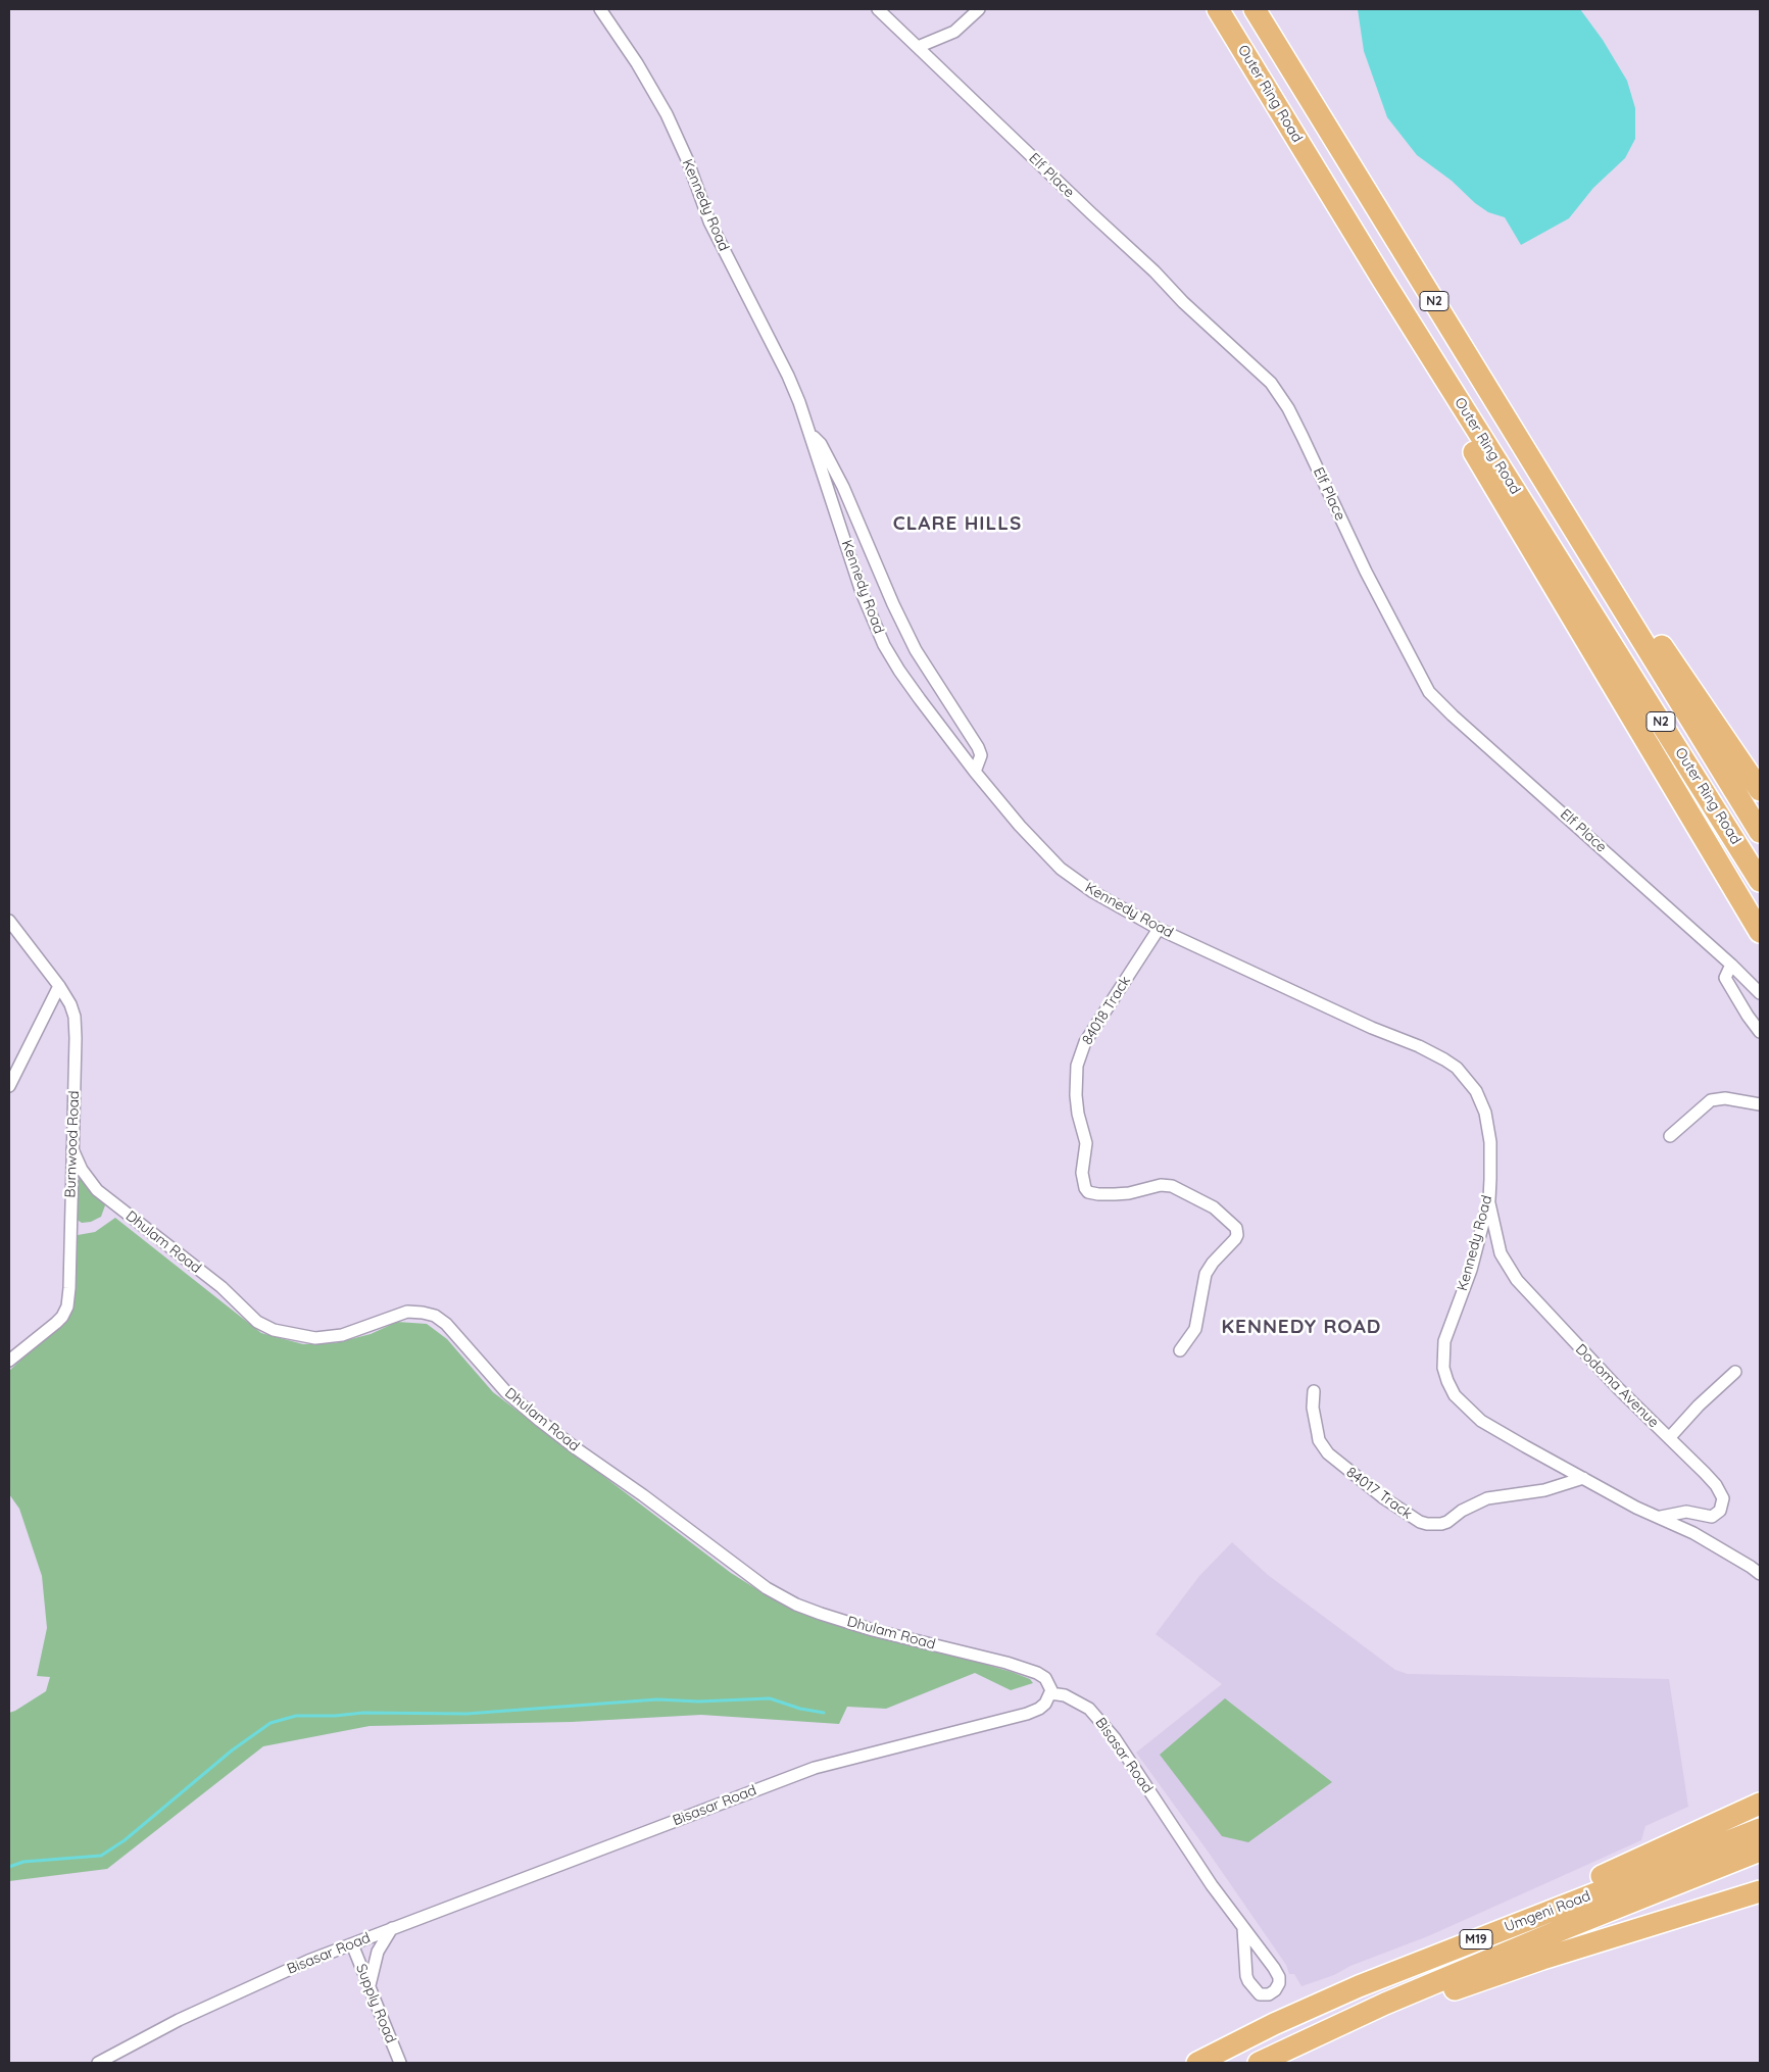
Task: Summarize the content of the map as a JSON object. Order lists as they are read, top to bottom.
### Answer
{
  "streets": {
    "highway": [
      "Outer Ring Road",
      "N2",
      "Umgeni Road",
      "M19"
    ],
    "street": [
      "Elf Place",
      "Kennedy Road",
      "84018 Track",
      "Burnwood Road",
      "Dhulam Road",
      "Dodoma Avenue",
      "84017 Track",
      "Bisasar Road",
      "Supply Road"
    ]
  },
  "crossings": [
    ["Kennedy Road", "84018 Track"],
    ["Kennedy Road", "Dodoma Avenue"],
    ["Kennedy Road", "84017 Track"],
    ["Burnwood Road", "Dhulam Road"],
    ["Dhulam Road", "Bisasar Road"],
    ["Bisasar Road", "Supply Road"]
  ],
  "districts": ["CLARE HILLS", "KENNEDY ROAD"]
}
